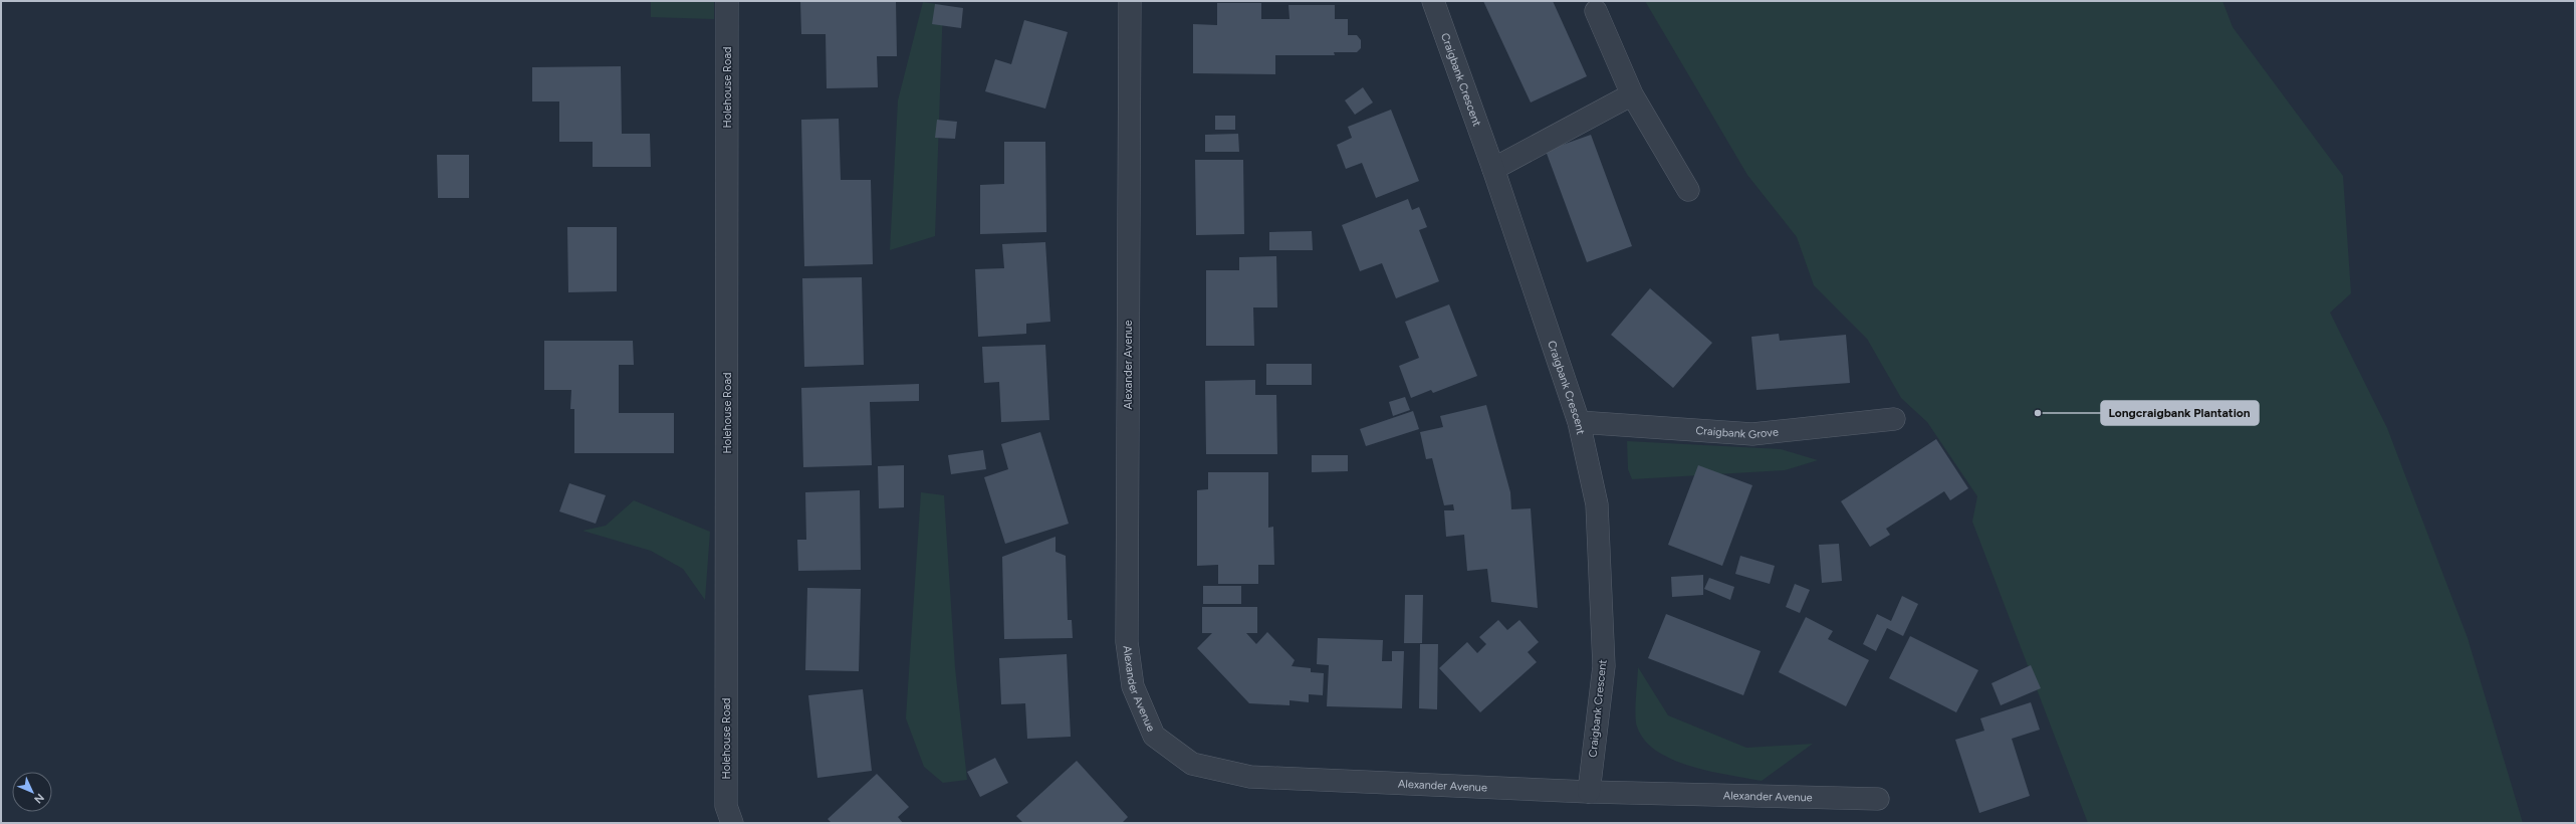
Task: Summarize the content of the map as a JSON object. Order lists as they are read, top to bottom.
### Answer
{
  "streets": {
    "street": [
      "Craigbank Crescent",
      "Holehouse Road",
      "Alexander Avenue",
      "Craigbank Grove"
    ]
  },
  "crossings": [
    ["Craigbank Crescent", "Alexander Avenue"],
    ["Craigbank Crescent", "Craigbank Grove"]
  ],
  "places": ["Longcraigbank Plantation"],
  "north": "bottom right"
}
